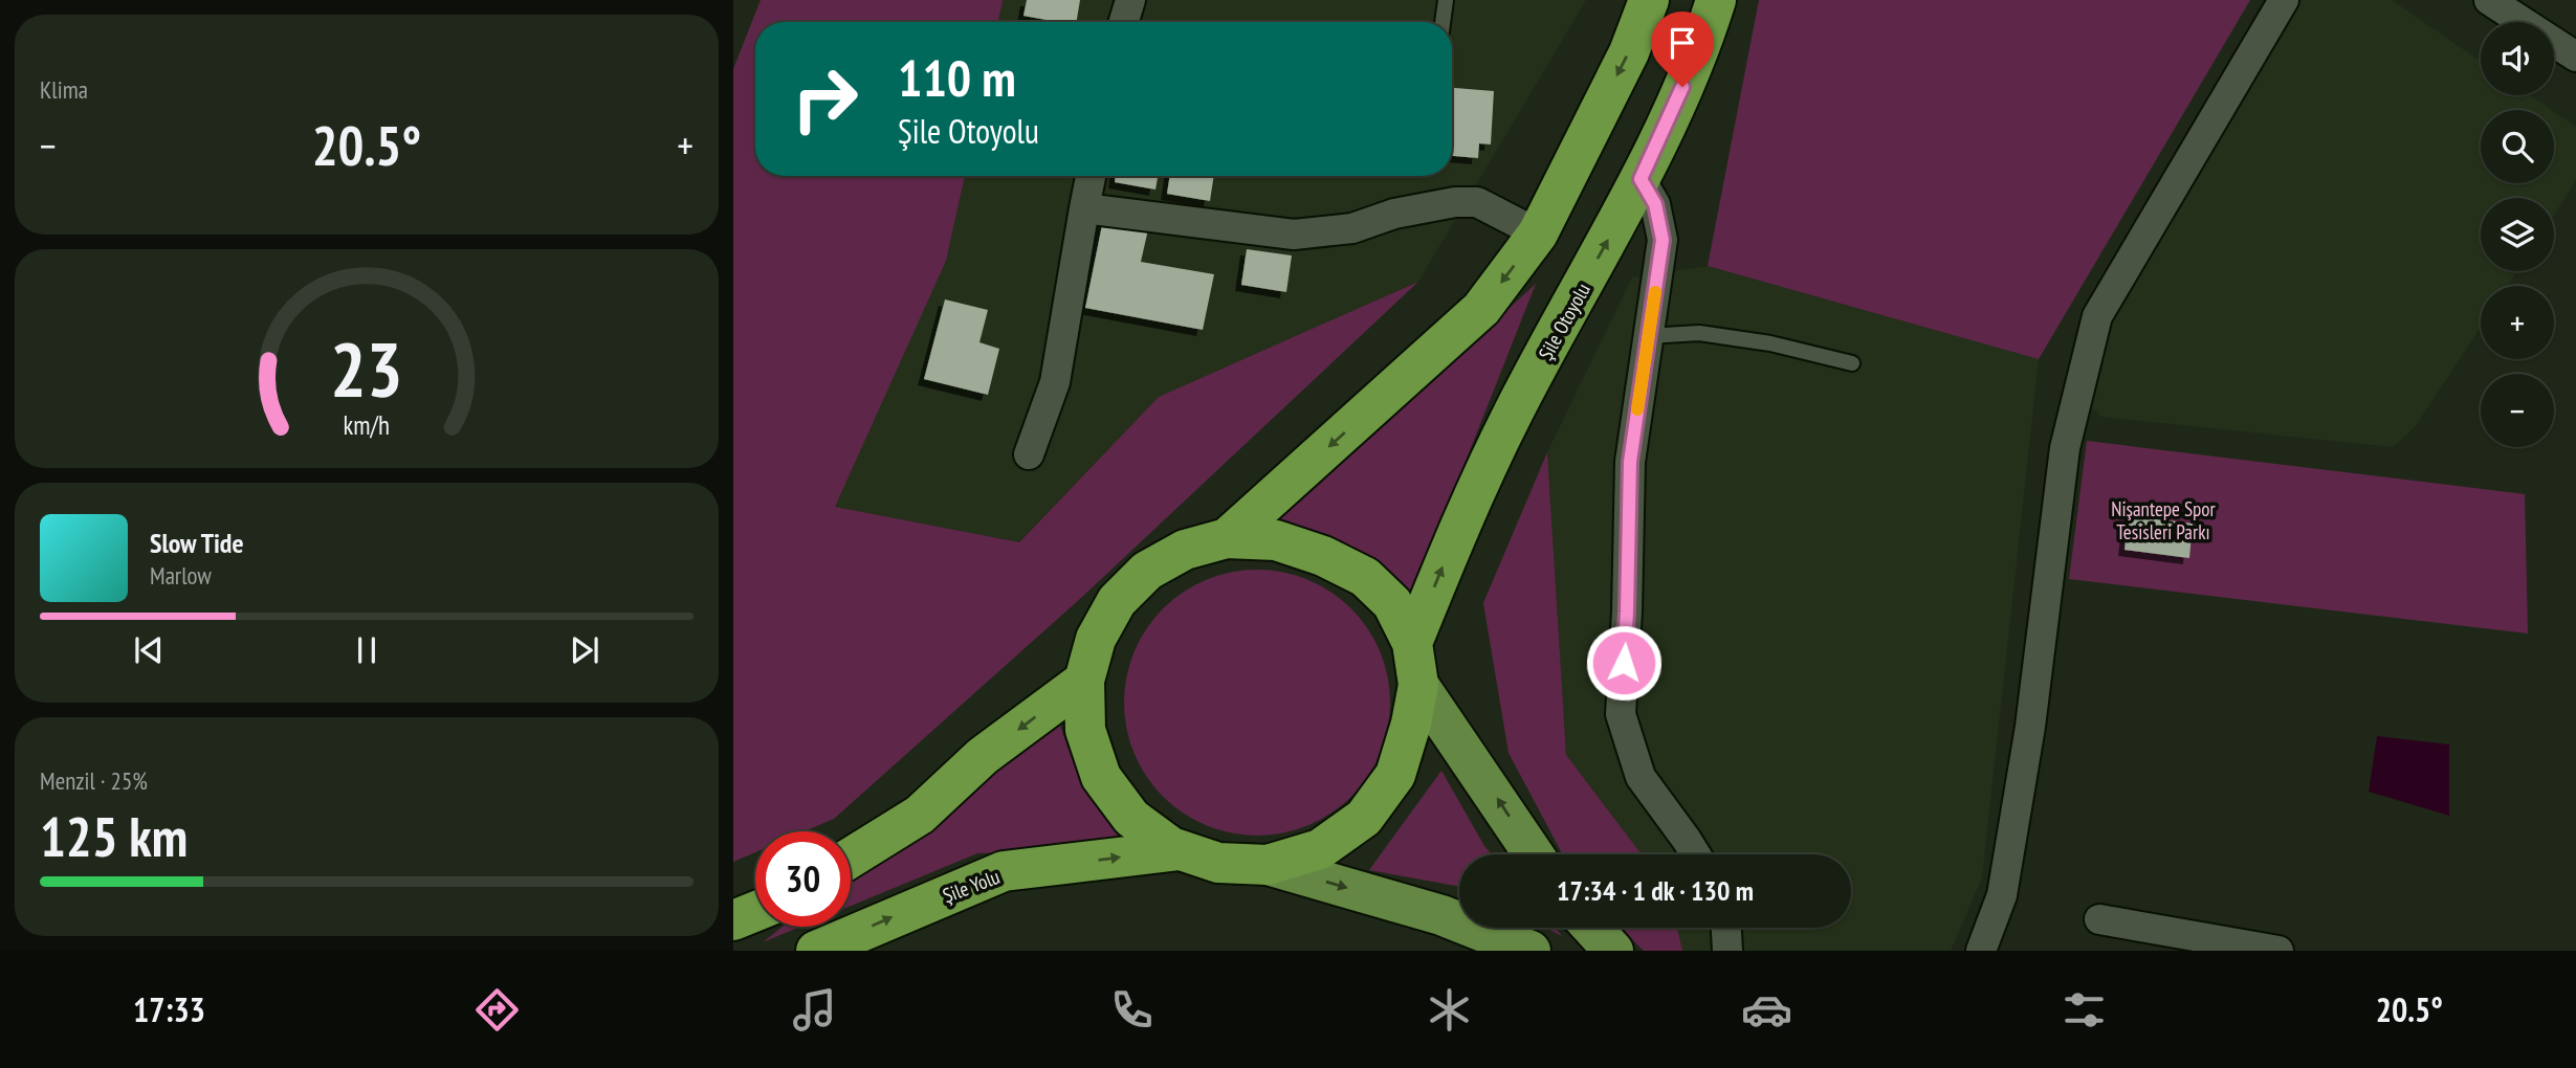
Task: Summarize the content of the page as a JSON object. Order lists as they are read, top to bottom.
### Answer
{
  "streets": {
    "highway": ["Şile Otoyolu", "Şile Yolu"]
  },
  "parks": ["Nişantepe Spor Tesisleri Parkı"],
  "page": {
    "tile": [
      "Klima",
      ["Menzil · 25%", "125 km"]
    ],
    "map_buttons": ["+", "−"],
    "turn": ["110 m", "Şile Otoyolu"],
    "heat": ["−", "20.5°", "+"],
    "song": ["Slow Tide", "Marlow"],
    "limit": "30",
    "trip": "17:34 · 1 dk · 130 m",
    "tabs": ["17:33", "20.5°"],
    "gauge": ["23", "km/h"]
  }
}
